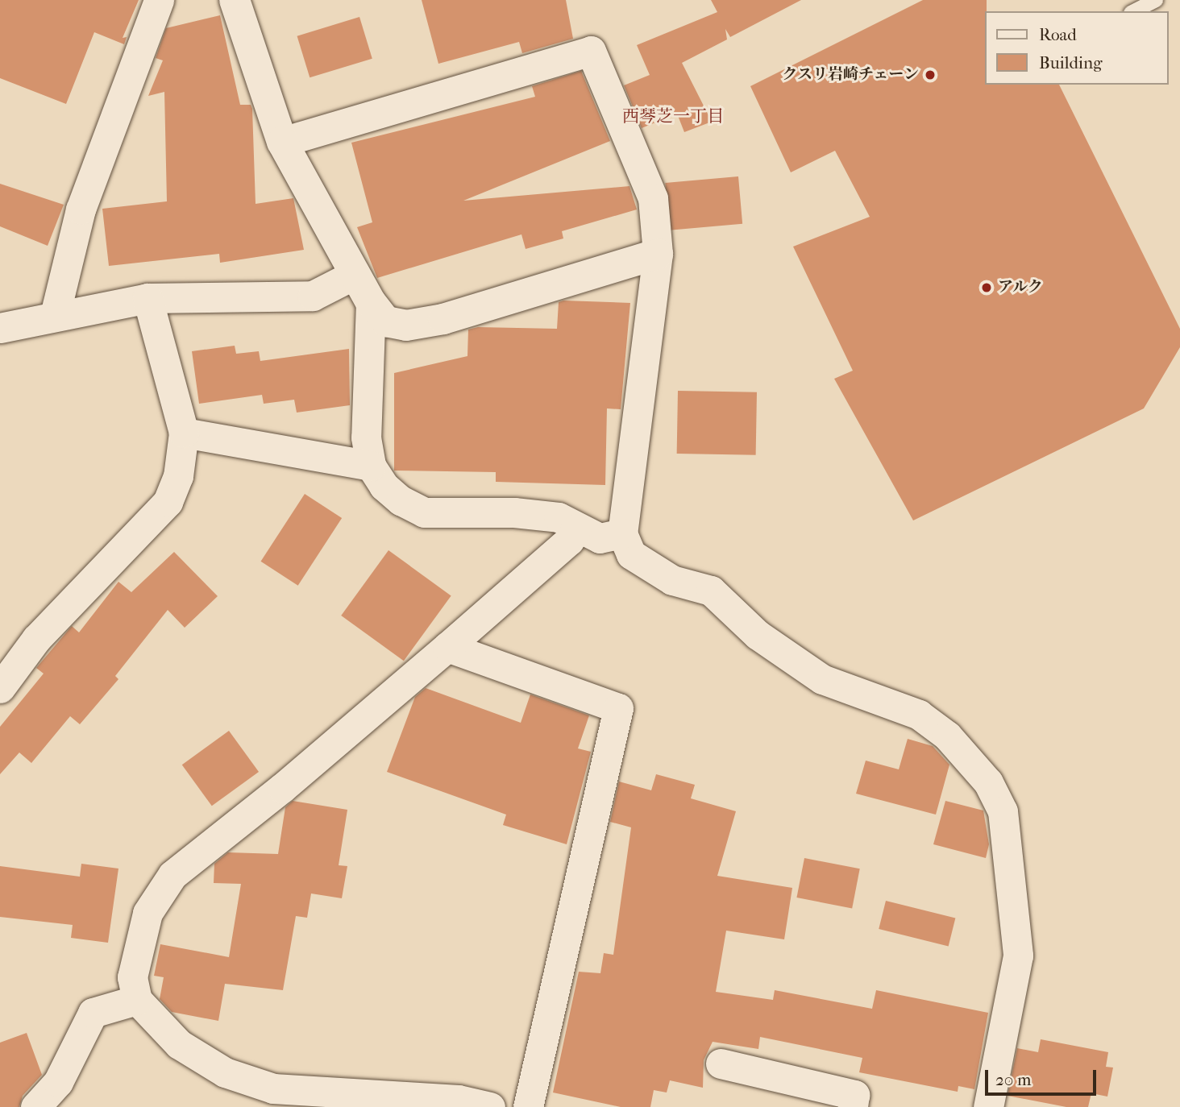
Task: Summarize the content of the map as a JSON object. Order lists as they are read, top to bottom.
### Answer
{
  "districts": ["西琴芝一丁目"],
  "places": ["クスリ岩崎チェーン", "アルク"],
  "legend": ["Road", "Building"],
  "scale_bar": "20 m"
}
